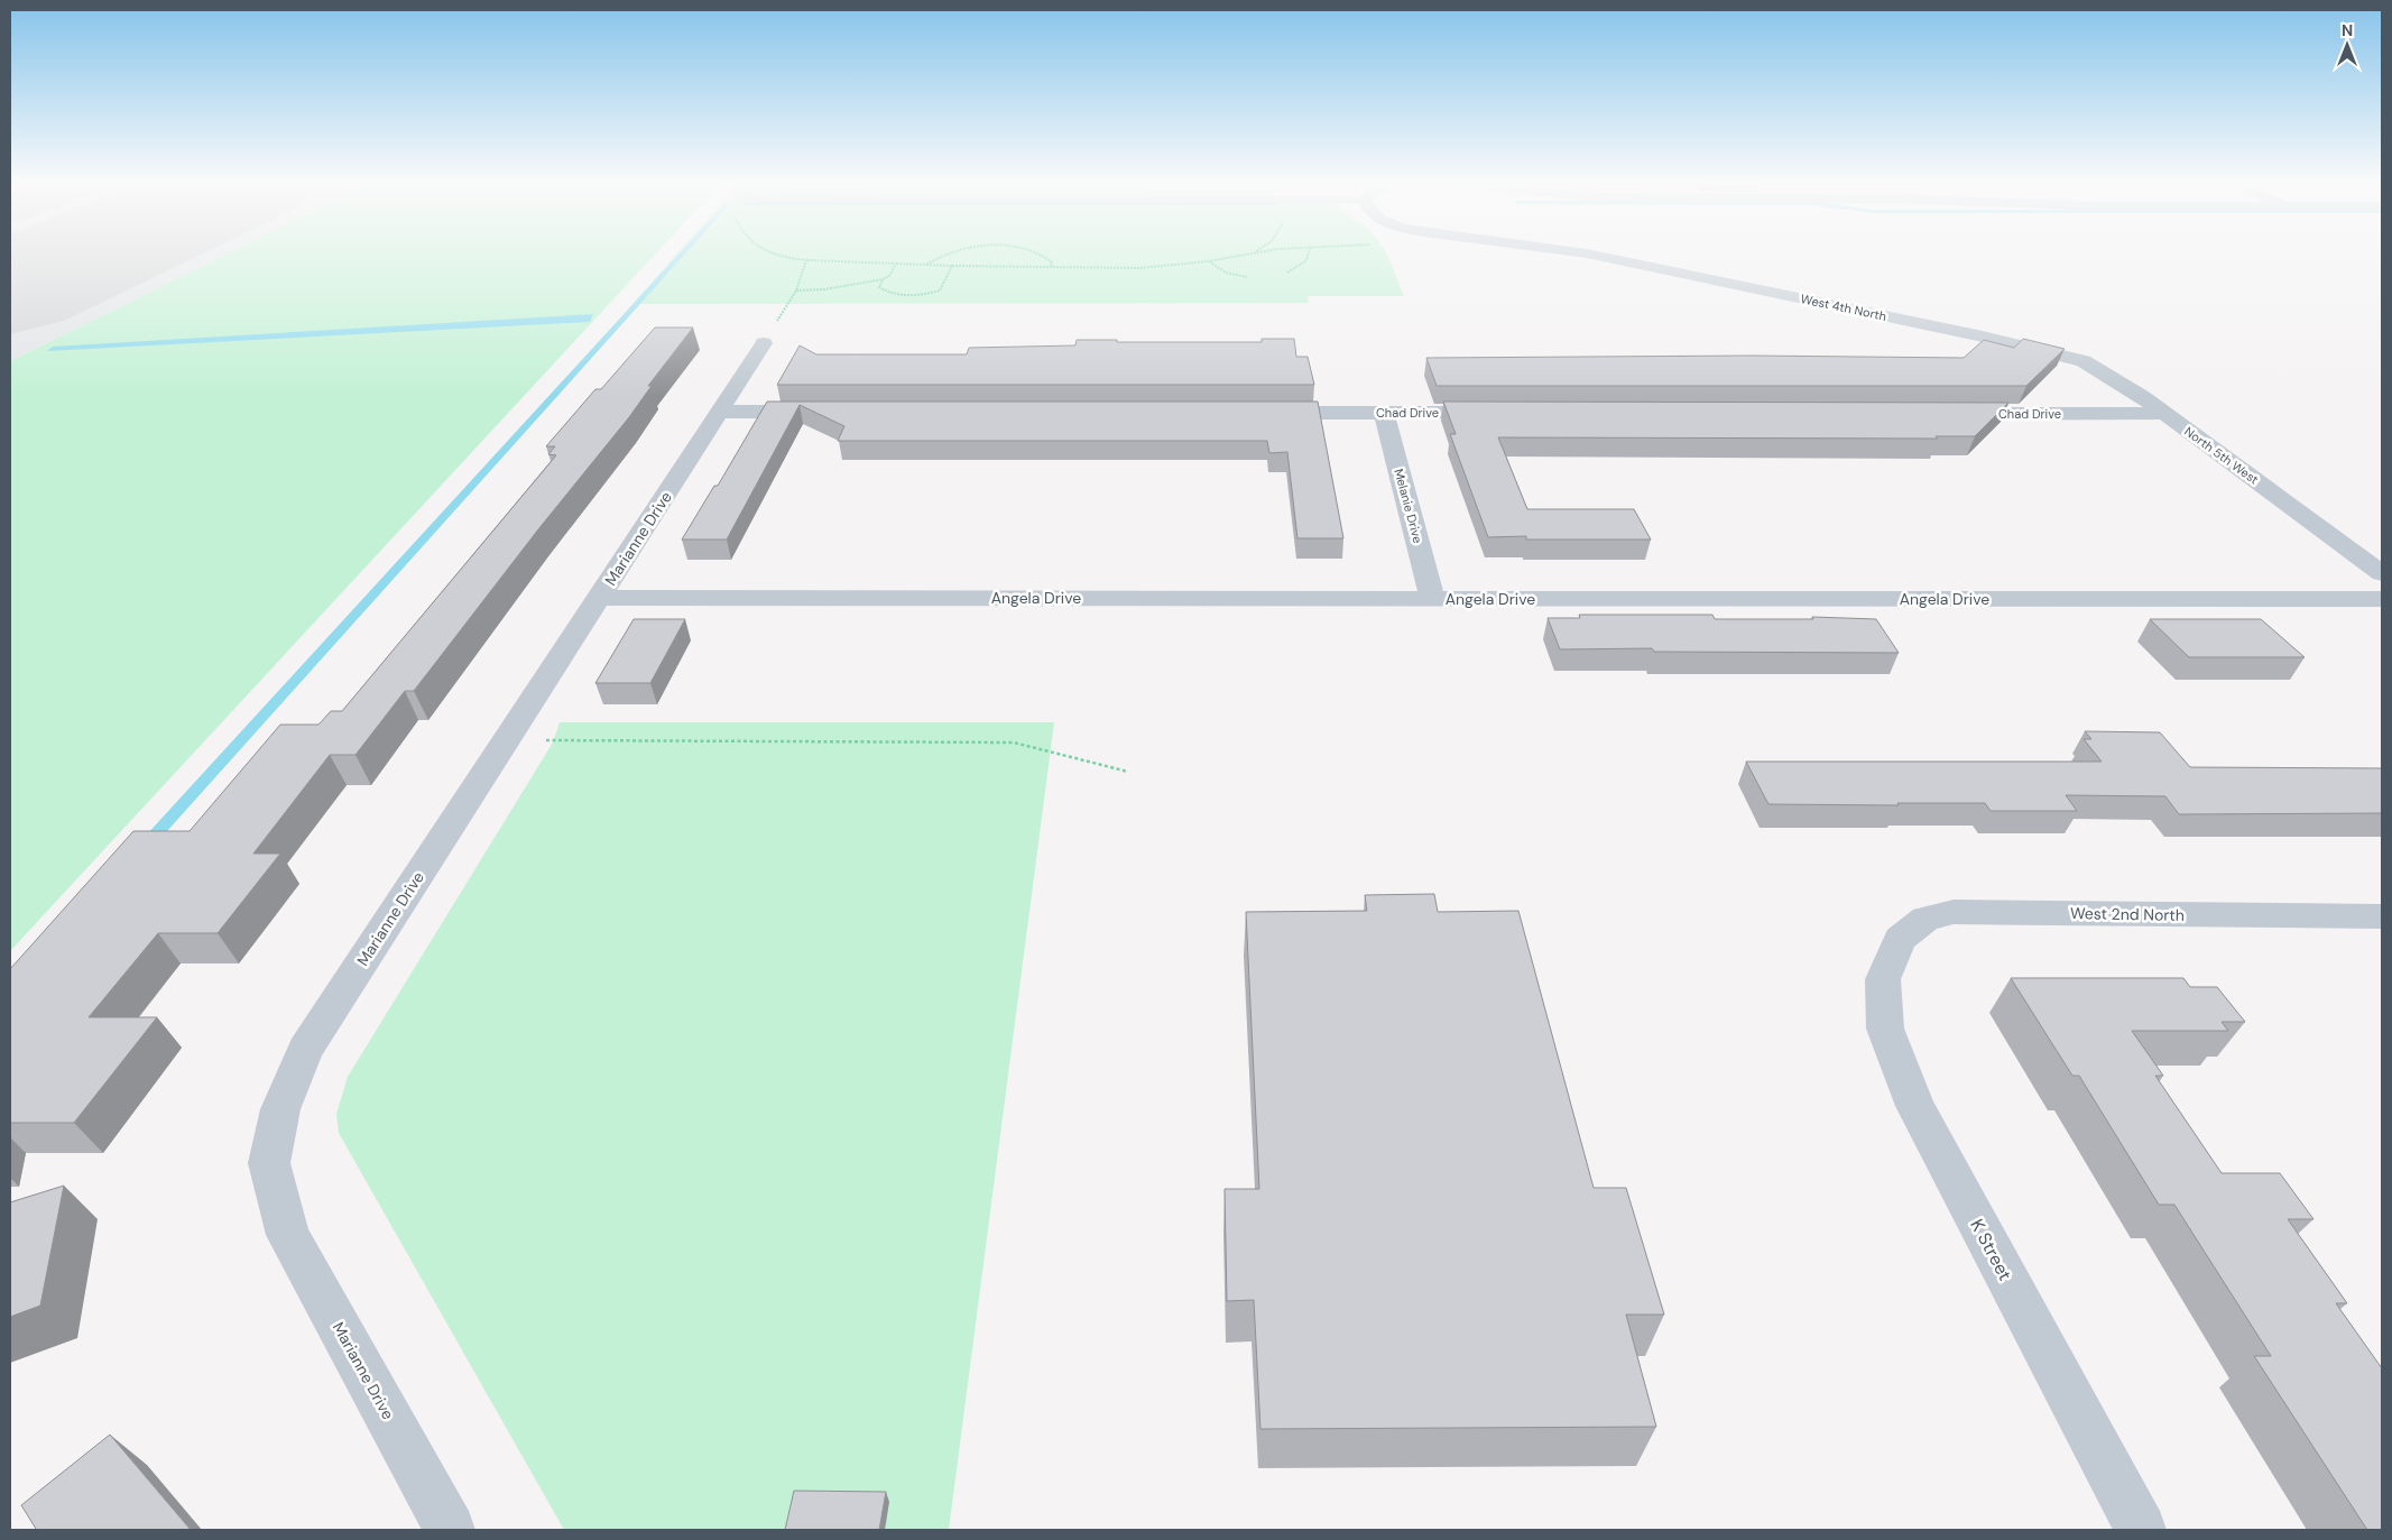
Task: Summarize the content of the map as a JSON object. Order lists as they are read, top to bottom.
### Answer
{
  "streets": {
    "street": [
      "West 4th North",
      "Chad Drive",
      "North 5th West",
      "Melanie Drive",
      "Marianne Drive",
      "Angela Drive",
      "West 2nd North",
      "K Street"
    ]
  },
  "crossings": [
    ["West 4th North", "North 5th West"],
    ["Chad Drive", "North 5th West"],
    ["Chad Drive", "Melanie Drive"],
    ["Melanie Drive", "Angela Drive"],
    ["Marianne Drive", "Angela Drive"],
    ["West 2nd North", "K Street"]
  ],
  "north": "top"
}
